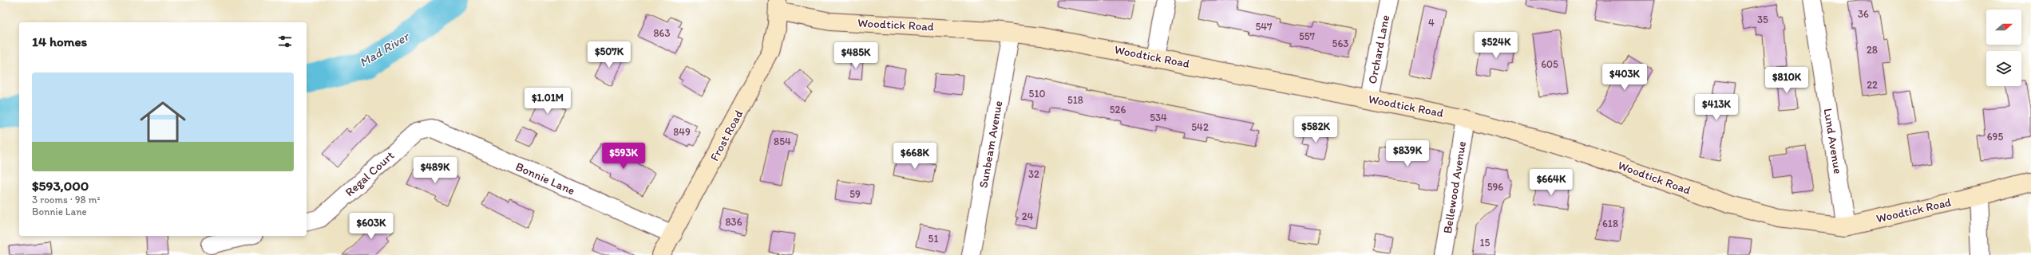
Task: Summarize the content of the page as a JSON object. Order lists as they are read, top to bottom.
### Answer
{
  "streets": {
    "main road": ["Woodtick Road", "Frost Road"],
    "street": [
      "Orchard Lane",
      "Lund Avenue",
      "Sunbeam Avenue",
      "Regal Court",
      "Bonnie Lane",
      "Bellewood Avenue"
    ]
  },
  "crossings": [
    ["Woodtick Road", "Orchard Lane"],
    ["Woodtick Road", "Frost Road"],
    ["Woodtick Road", "Lund Avenue"],
    ["Woodtick Road", "Sunbeam Avenue"],
    ["Woodtick Road", "Bellewood Avenue"],
    ["Frost Road", "Bonnie Lane"],
    ["Regal Court", "Bonnie Lane"]
  ],
  "water": ["Mad River"],
  "house_numbers": [
    "36",
    "35",
    "4",
    "547",
    "863",
    "557",
    "563",
    "28",
    "605",
    "22",
    "510",
    "518",
    "526",
    "534",
    "542",
    "849",
    "695",
    "854",
    "32",
    "596",
    "59",
    "24",
    "836",
    "618",
    "51",
    "15"
  ],
  "north": "right",
  "page": {
    "heading": "14 homes",
    "price": [
      "$524K",
      "$507K",
      "$485K",
      "$403K",
      "$810K",
      "$1.01M",
      "$413K",
      "$582K",
      "$839K",
      "$593K",
      "$668K",
      "$489K",
      "$664K",
      "$603K"
    ],
    "list": [
      {
        "name": "$593,000",
        "note": "3 rooms · 98 m² · Bonnie Lane"
      }
    ]
  }
}
